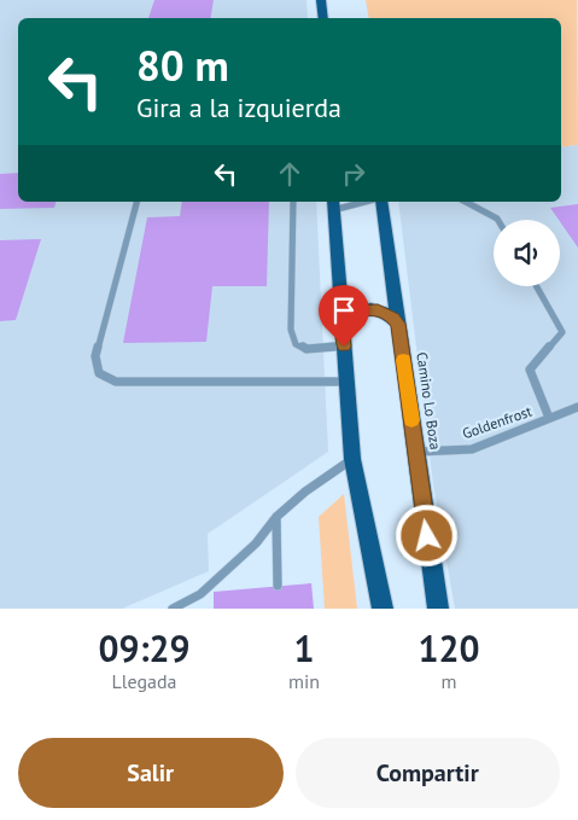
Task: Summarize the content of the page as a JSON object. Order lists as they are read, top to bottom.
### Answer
{
  "streets": {
    "main road": ["Camino Lo Boza"],
    "lane": ["Goldenfrost"]
  },
  "crossings": [
    ["Camino Lo Boza", "Goldenfrost"]
  ],
  "page": {
    "turn": ["80 m", "Gira a la izquierda"],
    "eta": [
      "09:29",
      "Llegada",
      "1",
      "min",
      "120",
      "m"
    ],
    "buttons": ["Salir", "Compartir"]
  }
}
